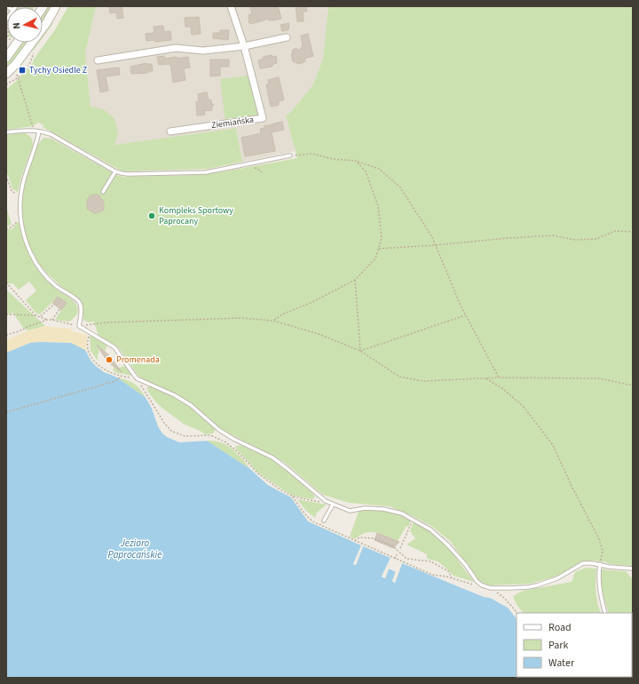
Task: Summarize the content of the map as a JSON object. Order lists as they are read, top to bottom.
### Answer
{
  "streets": {
    "street": ["Ziemiańska"]
  },
  "water": ["Jezioro Paprocańskie"],
  "places": {
    "transit": ["Tychy Osiedle Z"],
    "other": ["Kompleks Sportowy Paprocany", "Promenada"]
  },
  "legend": ["Road", "Park", "Water"],
  "north": "left"
}
